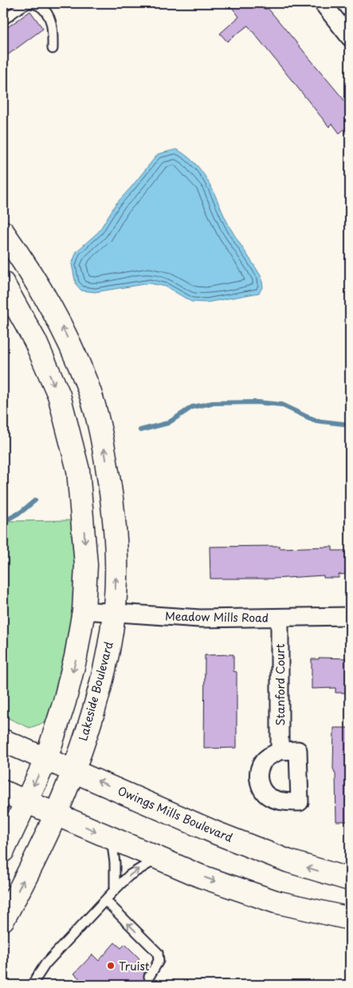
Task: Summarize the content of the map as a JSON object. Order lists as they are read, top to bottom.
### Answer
{
  "streets": {
    "main road": ["Lakeside Boulevard", "Owings Mills Boulevard"],
    "street": ["Meadow Mills Road", "Stanford Court"]
  },
  "crossings": [
    ["Meadow Mills Road", "Stanford Court"],
    ["Meadow Mills Road", "Lakeside Boulevard"],
    ["Lakeside Boulevard", "Owings Mills Boulevard"]
  ],
  "places": ["Truist"]
}
